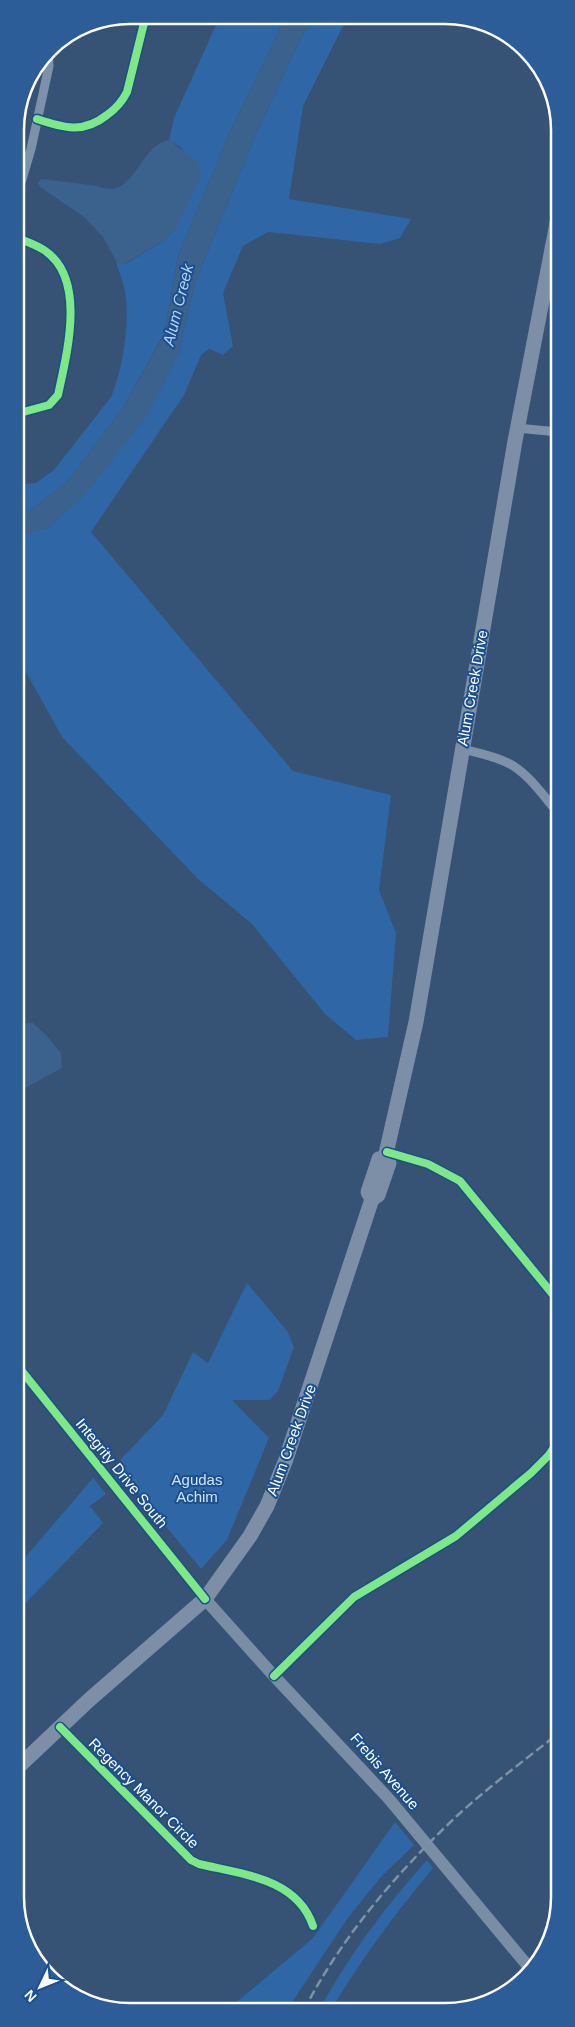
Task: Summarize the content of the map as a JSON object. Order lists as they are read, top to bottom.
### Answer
{
  "streets": {
    "main road": ["Alum Creek Drive", "Frebis Avenue"],
    "street": ["Integrity Drive South", "Regency Manor Circle"]
  },
  "crossings": [
    ["Alum Creek Drive", "Integrity Drive South"],
    ["Alum Creek Drive", "Frebis Avenue"],
    ["Alum Creek Drive", "Regency Manor Circle"],
    ["Integrity Drive South", "Frebis Avenue"]
  ],
  "water": ["Alum Creek"],
  "parks": ["Agudas Achim"],
  "north": "bottom left"
}
